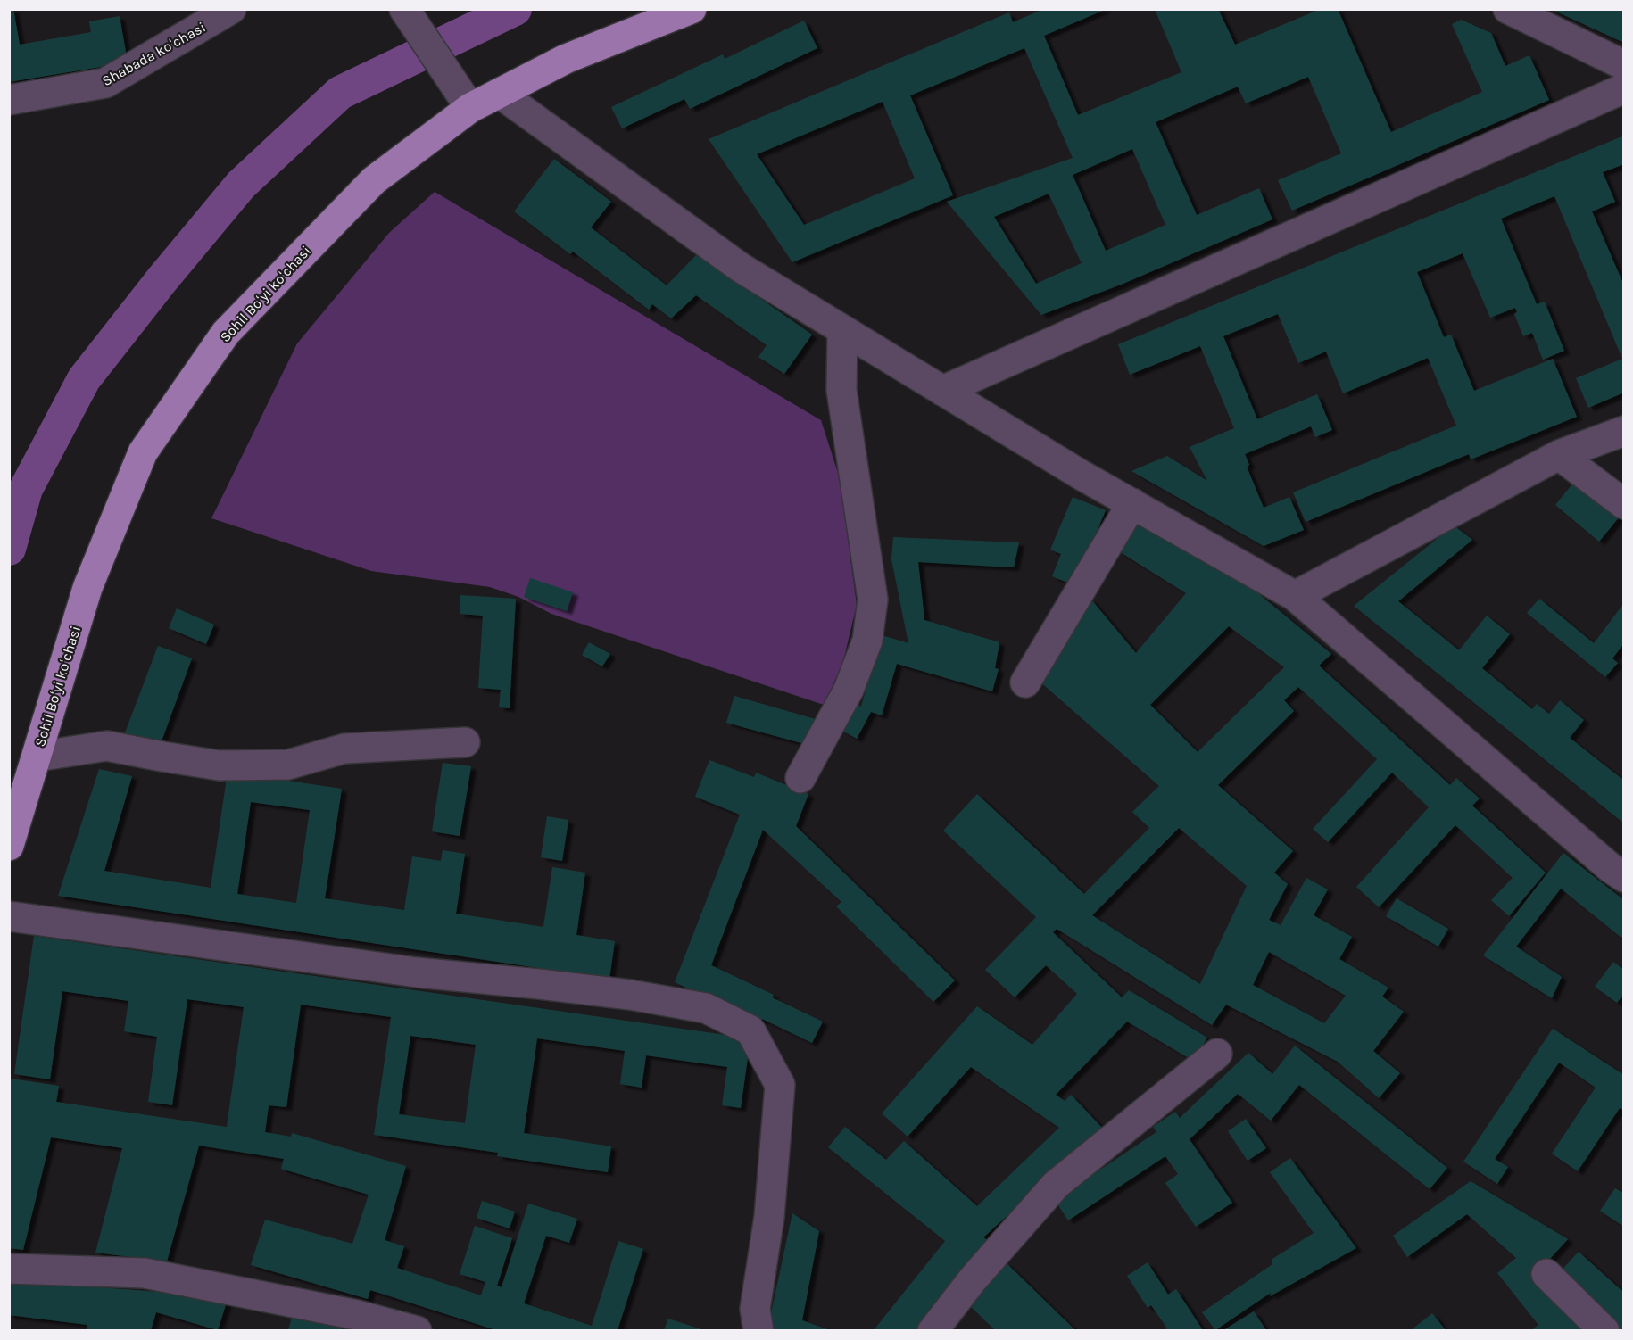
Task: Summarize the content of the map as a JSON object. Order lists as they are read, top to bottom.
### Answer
{
  "streets": {
    "main road": ["Sohil Boʻyi koʻchasi"],
    "street": ["Shabada koʻchasi"]
  }
}
